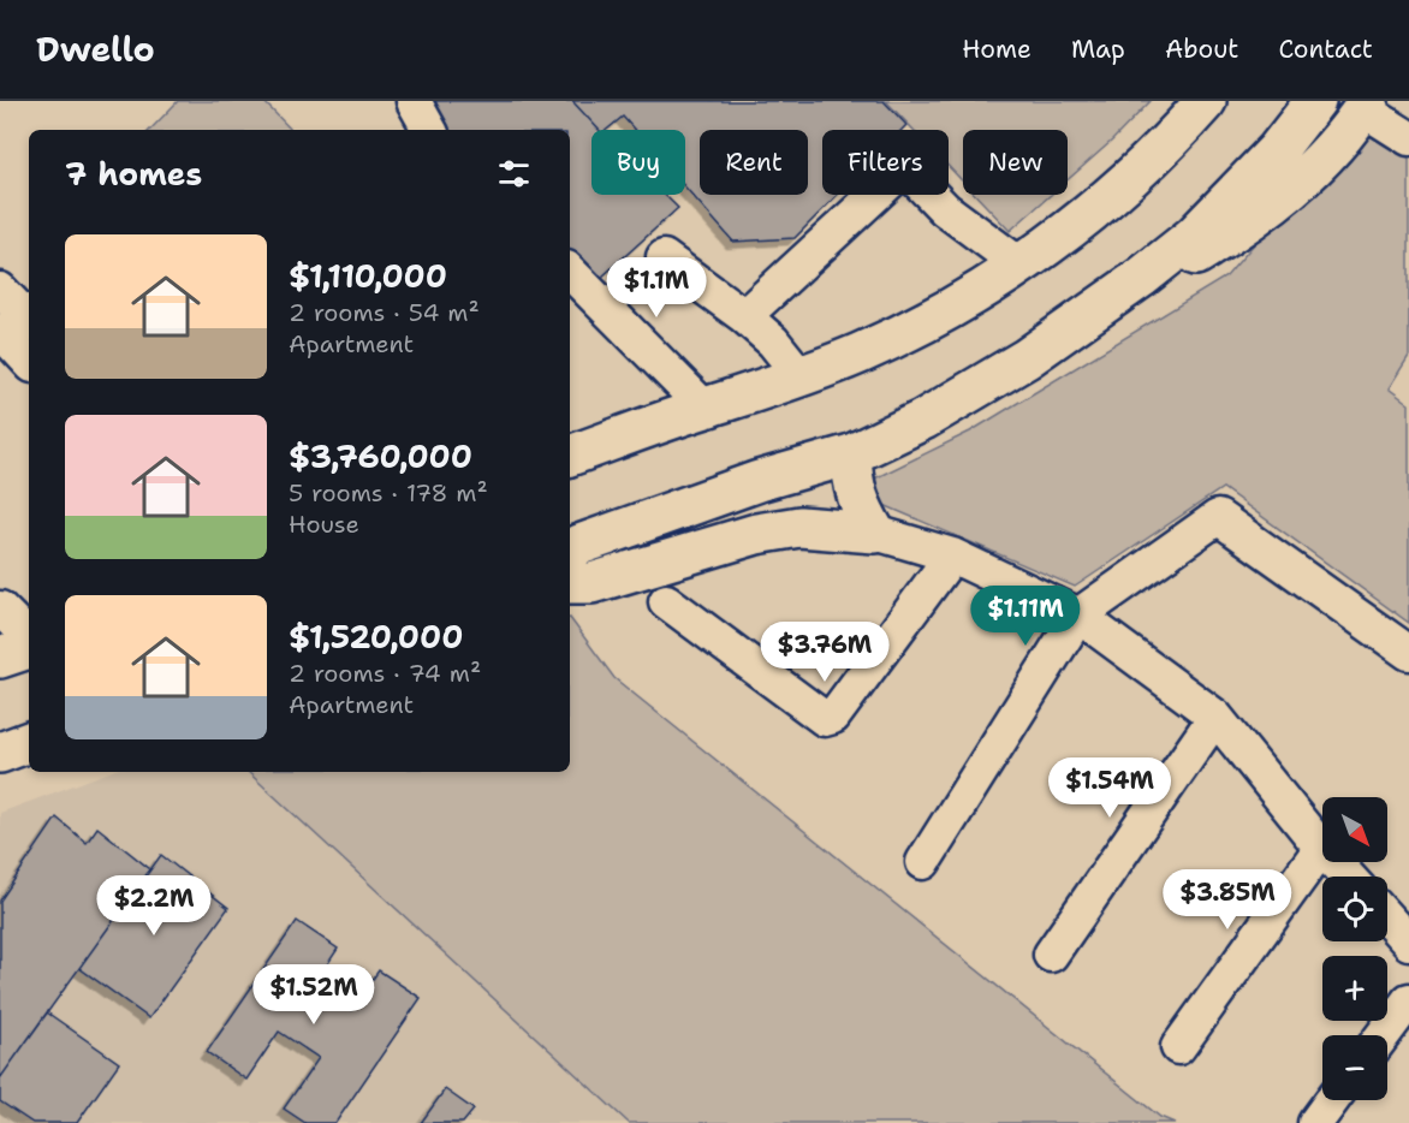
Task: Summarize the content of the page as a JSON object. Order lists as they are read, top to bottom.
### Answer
{
  "north": "bottom right",
  "page": {
    "header": "Dwello",
    "nav": [
      "Home",
      "Map",
      "About",
      "Contact"
    ],
    "chip": [
      "Buy",
      "Rent",
      "Filters",
      "New"
    ],
    "heading": "7 homes",
    "list": [
      {
        "name": "$1,110,000",
        "note": "2 rooms · 54 m² · Apartment"
      },
      {
        "name": "$3,760,000",
        "note": "5 rooms · 178 m² · House"
      },
      {
        "name": "$1,520,000",
        "note": "2 rooms · 74 m² · Apartment"
      }
    ],
    "price": [
      "$1.1M",
      "$1.11M",
      "$3.76M",
      "$1.54M",
      "$3.85M",
      "$2.2M",
      "$1.52M"
    ],
    "map_buttons": ["+", "−"]
  }
}
